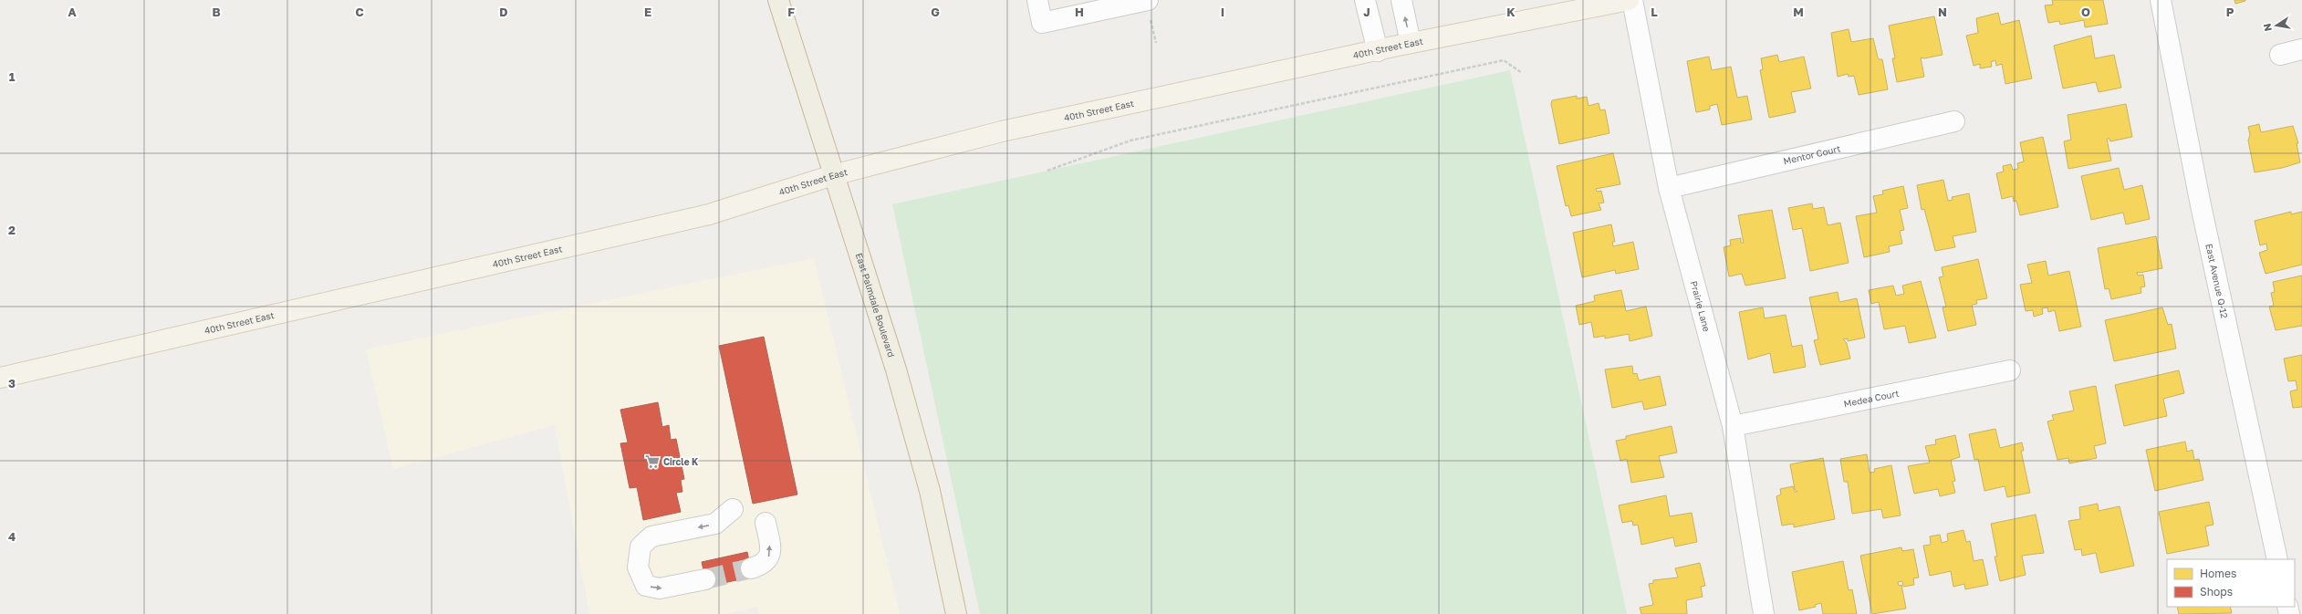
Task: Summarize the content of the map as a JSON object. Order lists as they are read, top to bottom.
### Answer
{
  "streets": {
    "highway": ["East Palmdale Boulevard"],
    "main road": ["40th Street East"],
    "street": [
      "Mentor Court",
      "East Avenue Q-12",
      "Prairie Lane",
      "Medea Court"
    ]
  },
  "crossings": [
    ["40th Street East", "East Palmdale Boulevard"],
    ["Mentor Court", "Prairie Lane"],
    ["Prairie Lane", "Medea Court"]
  ],
  "places": {
    "supermarket": ["Circle K"]
  },
  "legend": ["Homes", "Shops"],
  "north": "left",
  "grid": {
    "columns": [
      "A",
      "B",
      "C",
      "D",
      "E",
      "F",
      "G",
      "H",
      "I",
      "J",
      "K",
      "L",
      "M",
      "N",
      "O",
      "P"
    ],
    "rows": [
      "1",
      "2",
      "3",
      "4"
    ]
  }
}
